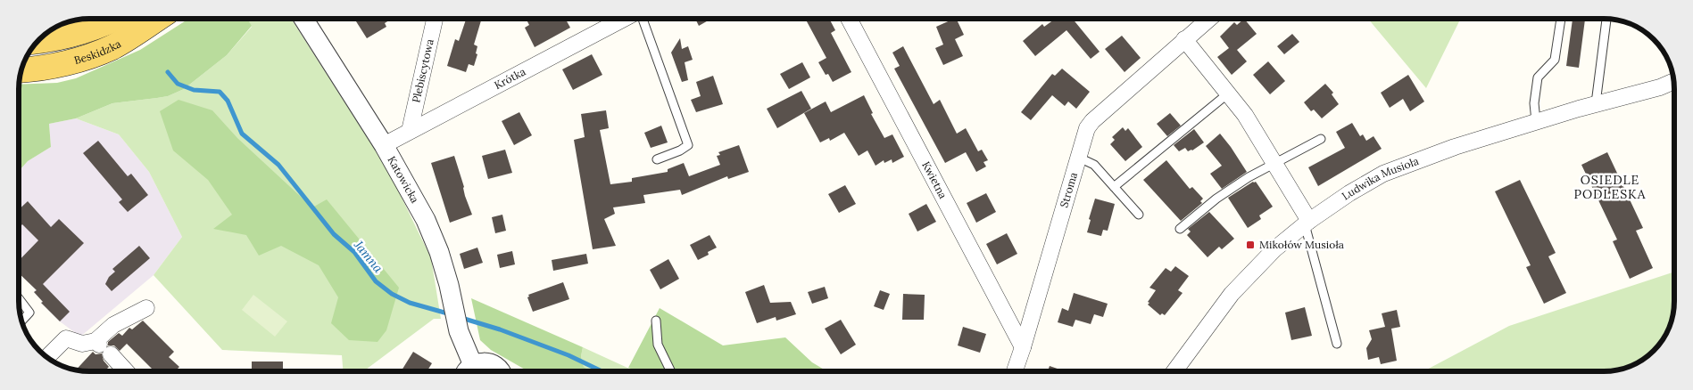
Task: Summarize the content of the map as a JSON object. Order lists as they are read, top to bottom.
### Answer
{
  "streets": {
    "main road": ["Beskidzka"],
    "street": [
      "Plebiscytowa",
      "Krótka",
      "Kwietna",
      "Ludwika Musioła",
      "Katowicka",
      "Stroma"
    ]
  },
  "crossings": [
    ["Plebiscytowa", "Krótka"],
    ["Krótka", "Katowicka"],
    ["Kwietna", "Stroma"]
  ],
  "districts": ["OSIEDLE PODLESKA"],
  "water": ["Jamna"],
  "places": {
    "transit": ["Mikołów Musioła"]
  }
}
